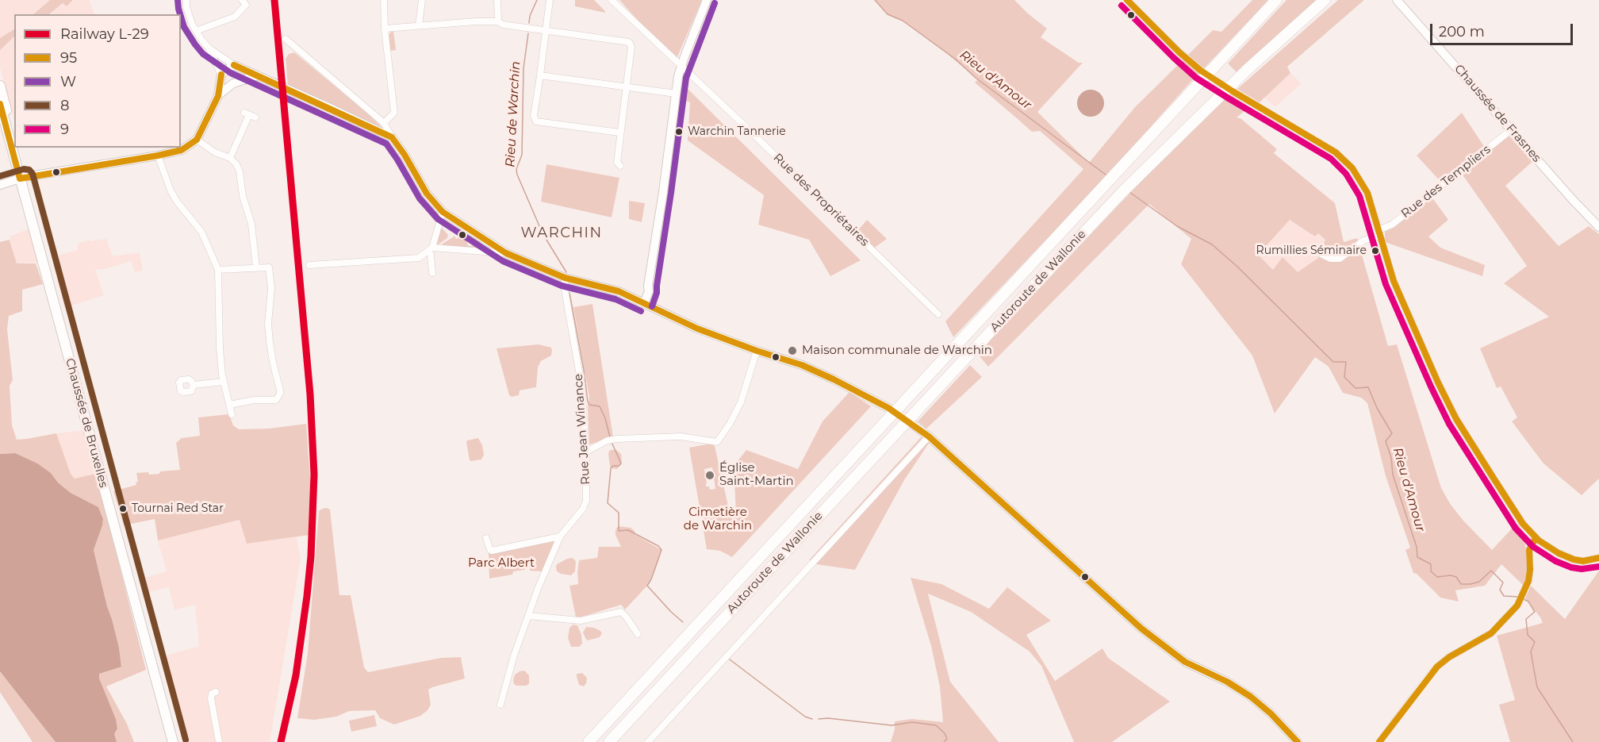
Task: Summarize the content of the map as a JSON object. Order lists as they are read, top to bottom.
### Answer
{
  "streets": {
    "highway": ["Autoroute de Wallonie"],
    "main road": ["Chaussée de Bruxelles"],
    "street": [
      "Chaussée de Frasnes",
      "Rue des Templiers",
      "Rue des Propriétaires",
      "Rue Jean Winance"
    ]
  },
  "crossings": [
    ["Chaussée de Frasnes", "Rue des Templiers"]
  ],
  "districts": ["WARCHIN"],
  "water": ["Rieu d'Amour", "Rieu de Warchin"],
  "parks": ["Cimetière de Warchin", "Parc Albert"],
  "places": [
    "Warchin Tannerie",
    "Rumillies Séminaire",
    "Maison communale de Warchin",
    "Église Saint-Martin",
    "Tournai Red Star"
  ],
  "lines": [
    "rail line L-29",
    "transit line 95",
    "transit line W",
    "transit line 9",
    "transit line 8"
  ],
  "legend": [
    "Railway L-29",
    "95",
    "W",
    "8",
    "9"
  ],
  "scale_bar": "200 m"
}
